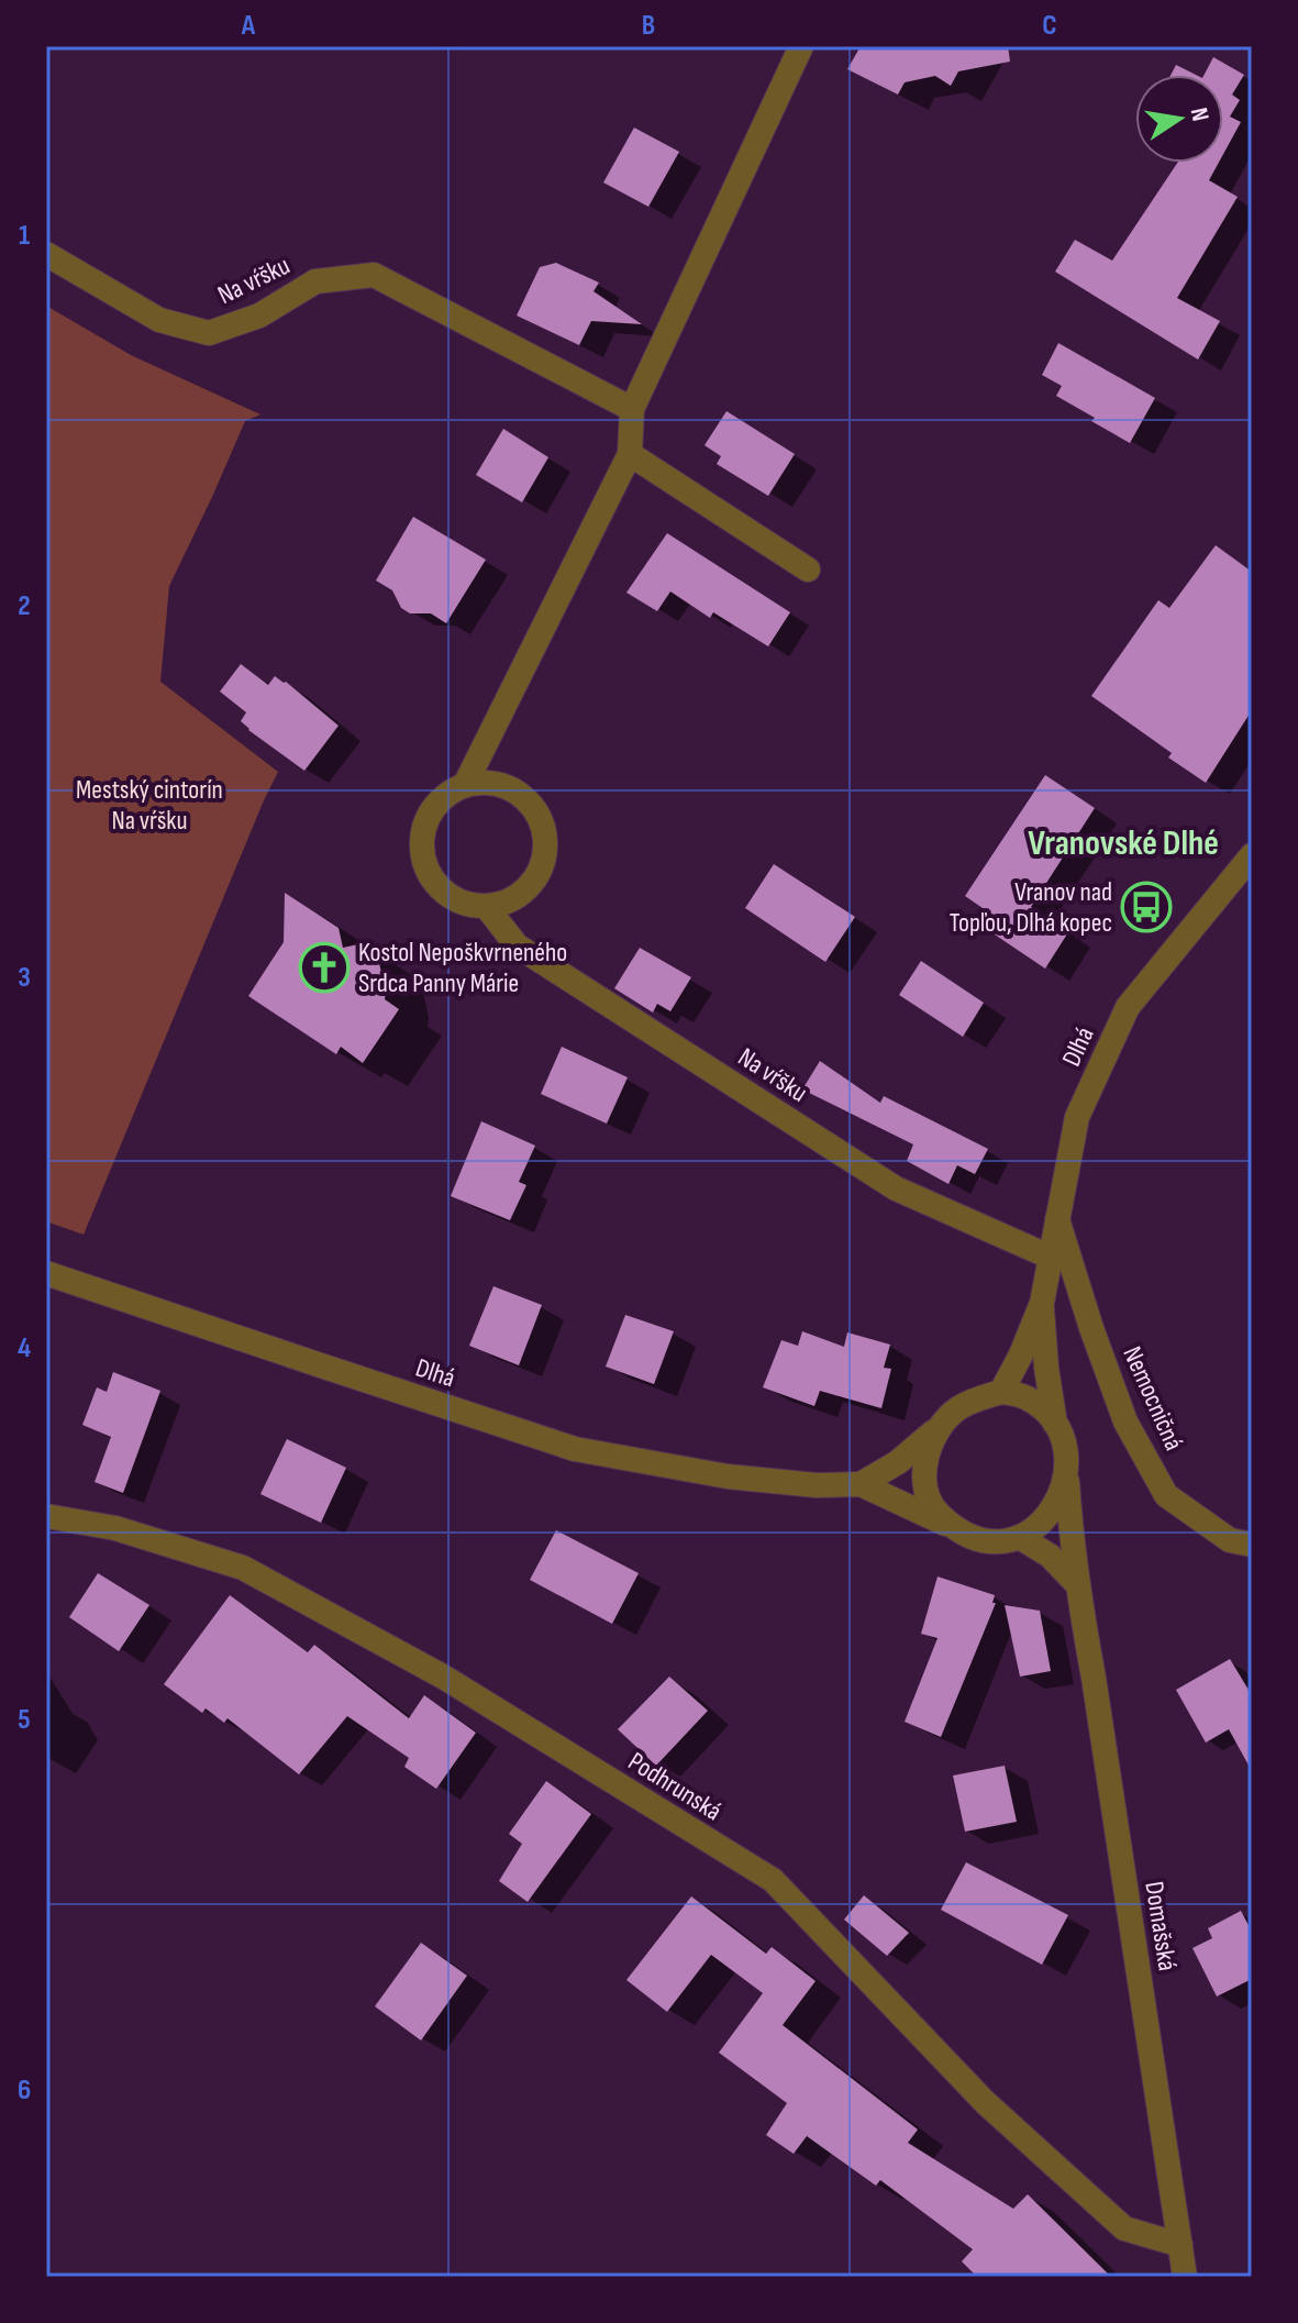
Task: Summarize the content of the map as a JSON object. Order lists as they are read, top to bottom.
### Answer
{
  "streets": {
    "street": [
      "Na vŕšku",
      "Dlhá",
      "Nemocničná",
      "Podhrunská",
      "Domašská"
    ]
  },
  "crossings": [
    ["Na vŕšku", "Dlhá"],
    ["Podhrunská", "Domašská"]
  ],
  "districts": ["Vranovské Dlhé"],
  "parks": ["Mestský cintorín Na vŕšku"],
  "places": {
    "bus stop": ["Vranov nad Topľou, Dlhá kopec"],
    "church": ["Kostol Nepoškvrneného Srdca Panny Márie"]
  },
  "north": "right",
  "grid": {
    "columns": ["A", "B", "C"],
    "rows": [
      "1",
      "2",
      "3",
      "4",
      "5",
      "6"
    ]
  }
}
